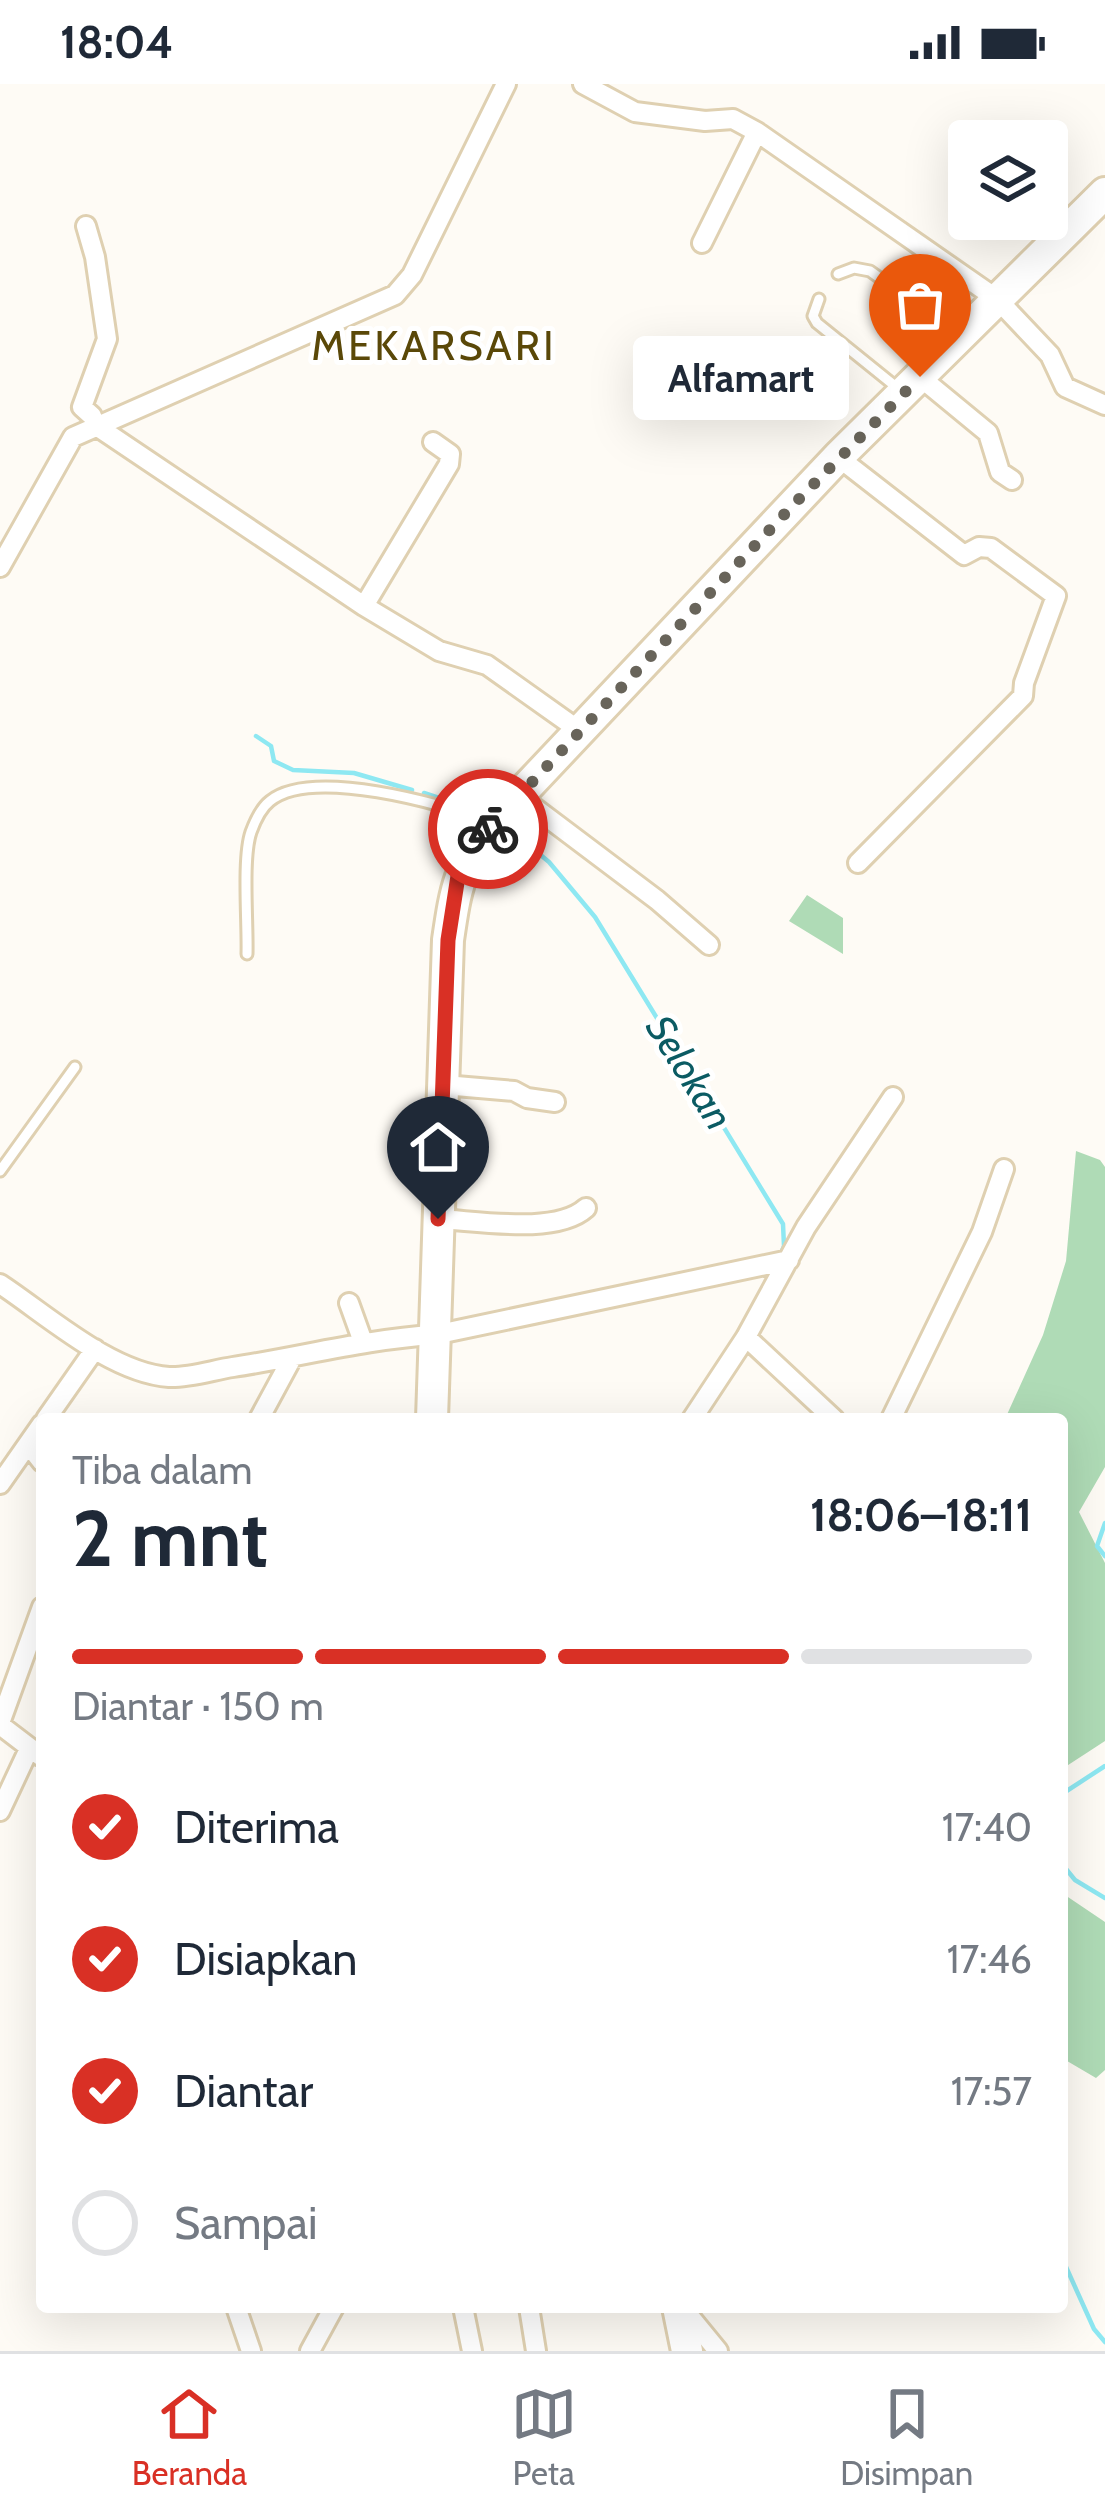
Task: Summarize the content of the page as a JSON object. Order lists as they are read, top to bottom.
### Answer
{
  "districts": ["MEKARSARI"],
  "water": ["Selokan"],
  "places": ["Alfamart"],
  "page": {
    "status": "18:04",
    "bubble": "Alfamart",
    "heading": ["2 mnt", "Tiba dalam", "18:06–18:11"],
    "bar": "Diantar · 150 m",
    "list": [
      ["Diterima", "17:40"],
      ["Disiapkan", "17:46"],
      ["Diantar", "17:57"],
      "Sampai"
    ],
    "tabs": ["Beranda", "Peta", "Disimpan"]
  }
}
